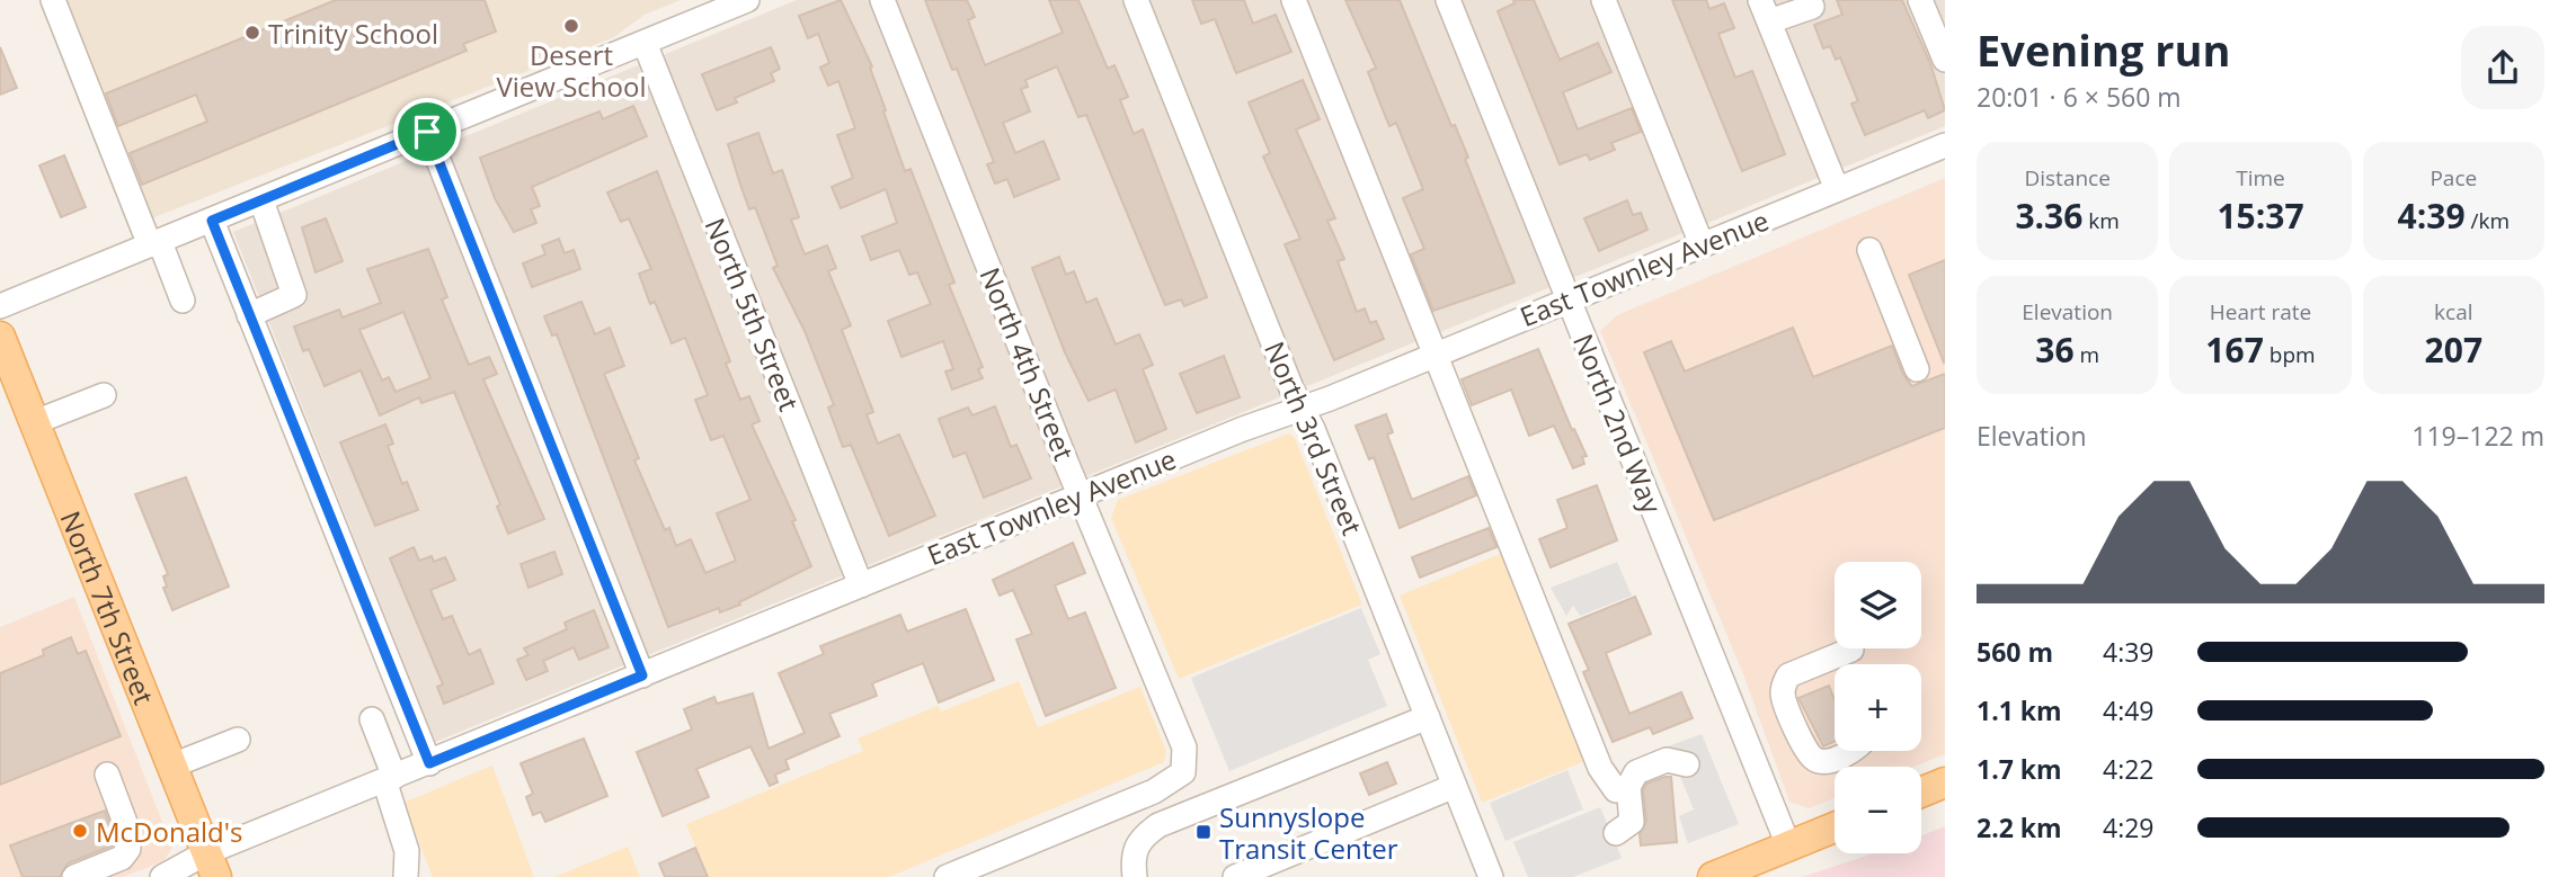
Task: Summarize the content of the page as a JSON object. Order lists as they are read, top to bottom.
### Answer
{
  "streets": {
    "main road": ["North 7th Street"],
    "street": [
      "East Townley Avenue",
      "North 5th Street",
      "North 4th Street",
      "North 2nd Way",
      "North 3rd Street"
    ]
  },
  "crossings": [
    ["East Townley Avenue", "North 5th Street"],
    ["East Townley Avenue", "North 4th Street"],
    ["East Townley Avenue", "North 2nd Way"],
    ["East Townley Avenue", "North 3rd Street"],
    ["East Townley Avenue", "North 7th Street"]
  ],
  "places": {
    "other": ["Desert View School", "Trinity School", "McDonald's"],
    "transit": ["Sunnyslope Transit Center"]
  },
  "page": {
    "heading": ["Evening run", "20:01 · 6 × 560 m"],
    "stats": [
      ["Distance", "3.36 km"],
      ["Time", "15:37"],
      ["Pace", "4:39 /km"],
      ["Elevation", "36 m"],
      ["Heart rate", "167 bpm"],
      ["kcal", "207"]
    ],
    "chart": ["Elevation", "119–122 m"],
    "map_buttons": ["+", "−"],
    "list": [
      {
        "name": "560 m",
        "note": "4:39"
      },
      {
        "name": "1.1 km",
        "note": "4:49"
      },
      {
        "name": "1.7 km",
        "note": "4:22"
      },
      {
        "name": "2.2 km",
        "note": "4:29"
      }
    ]
  }
}
